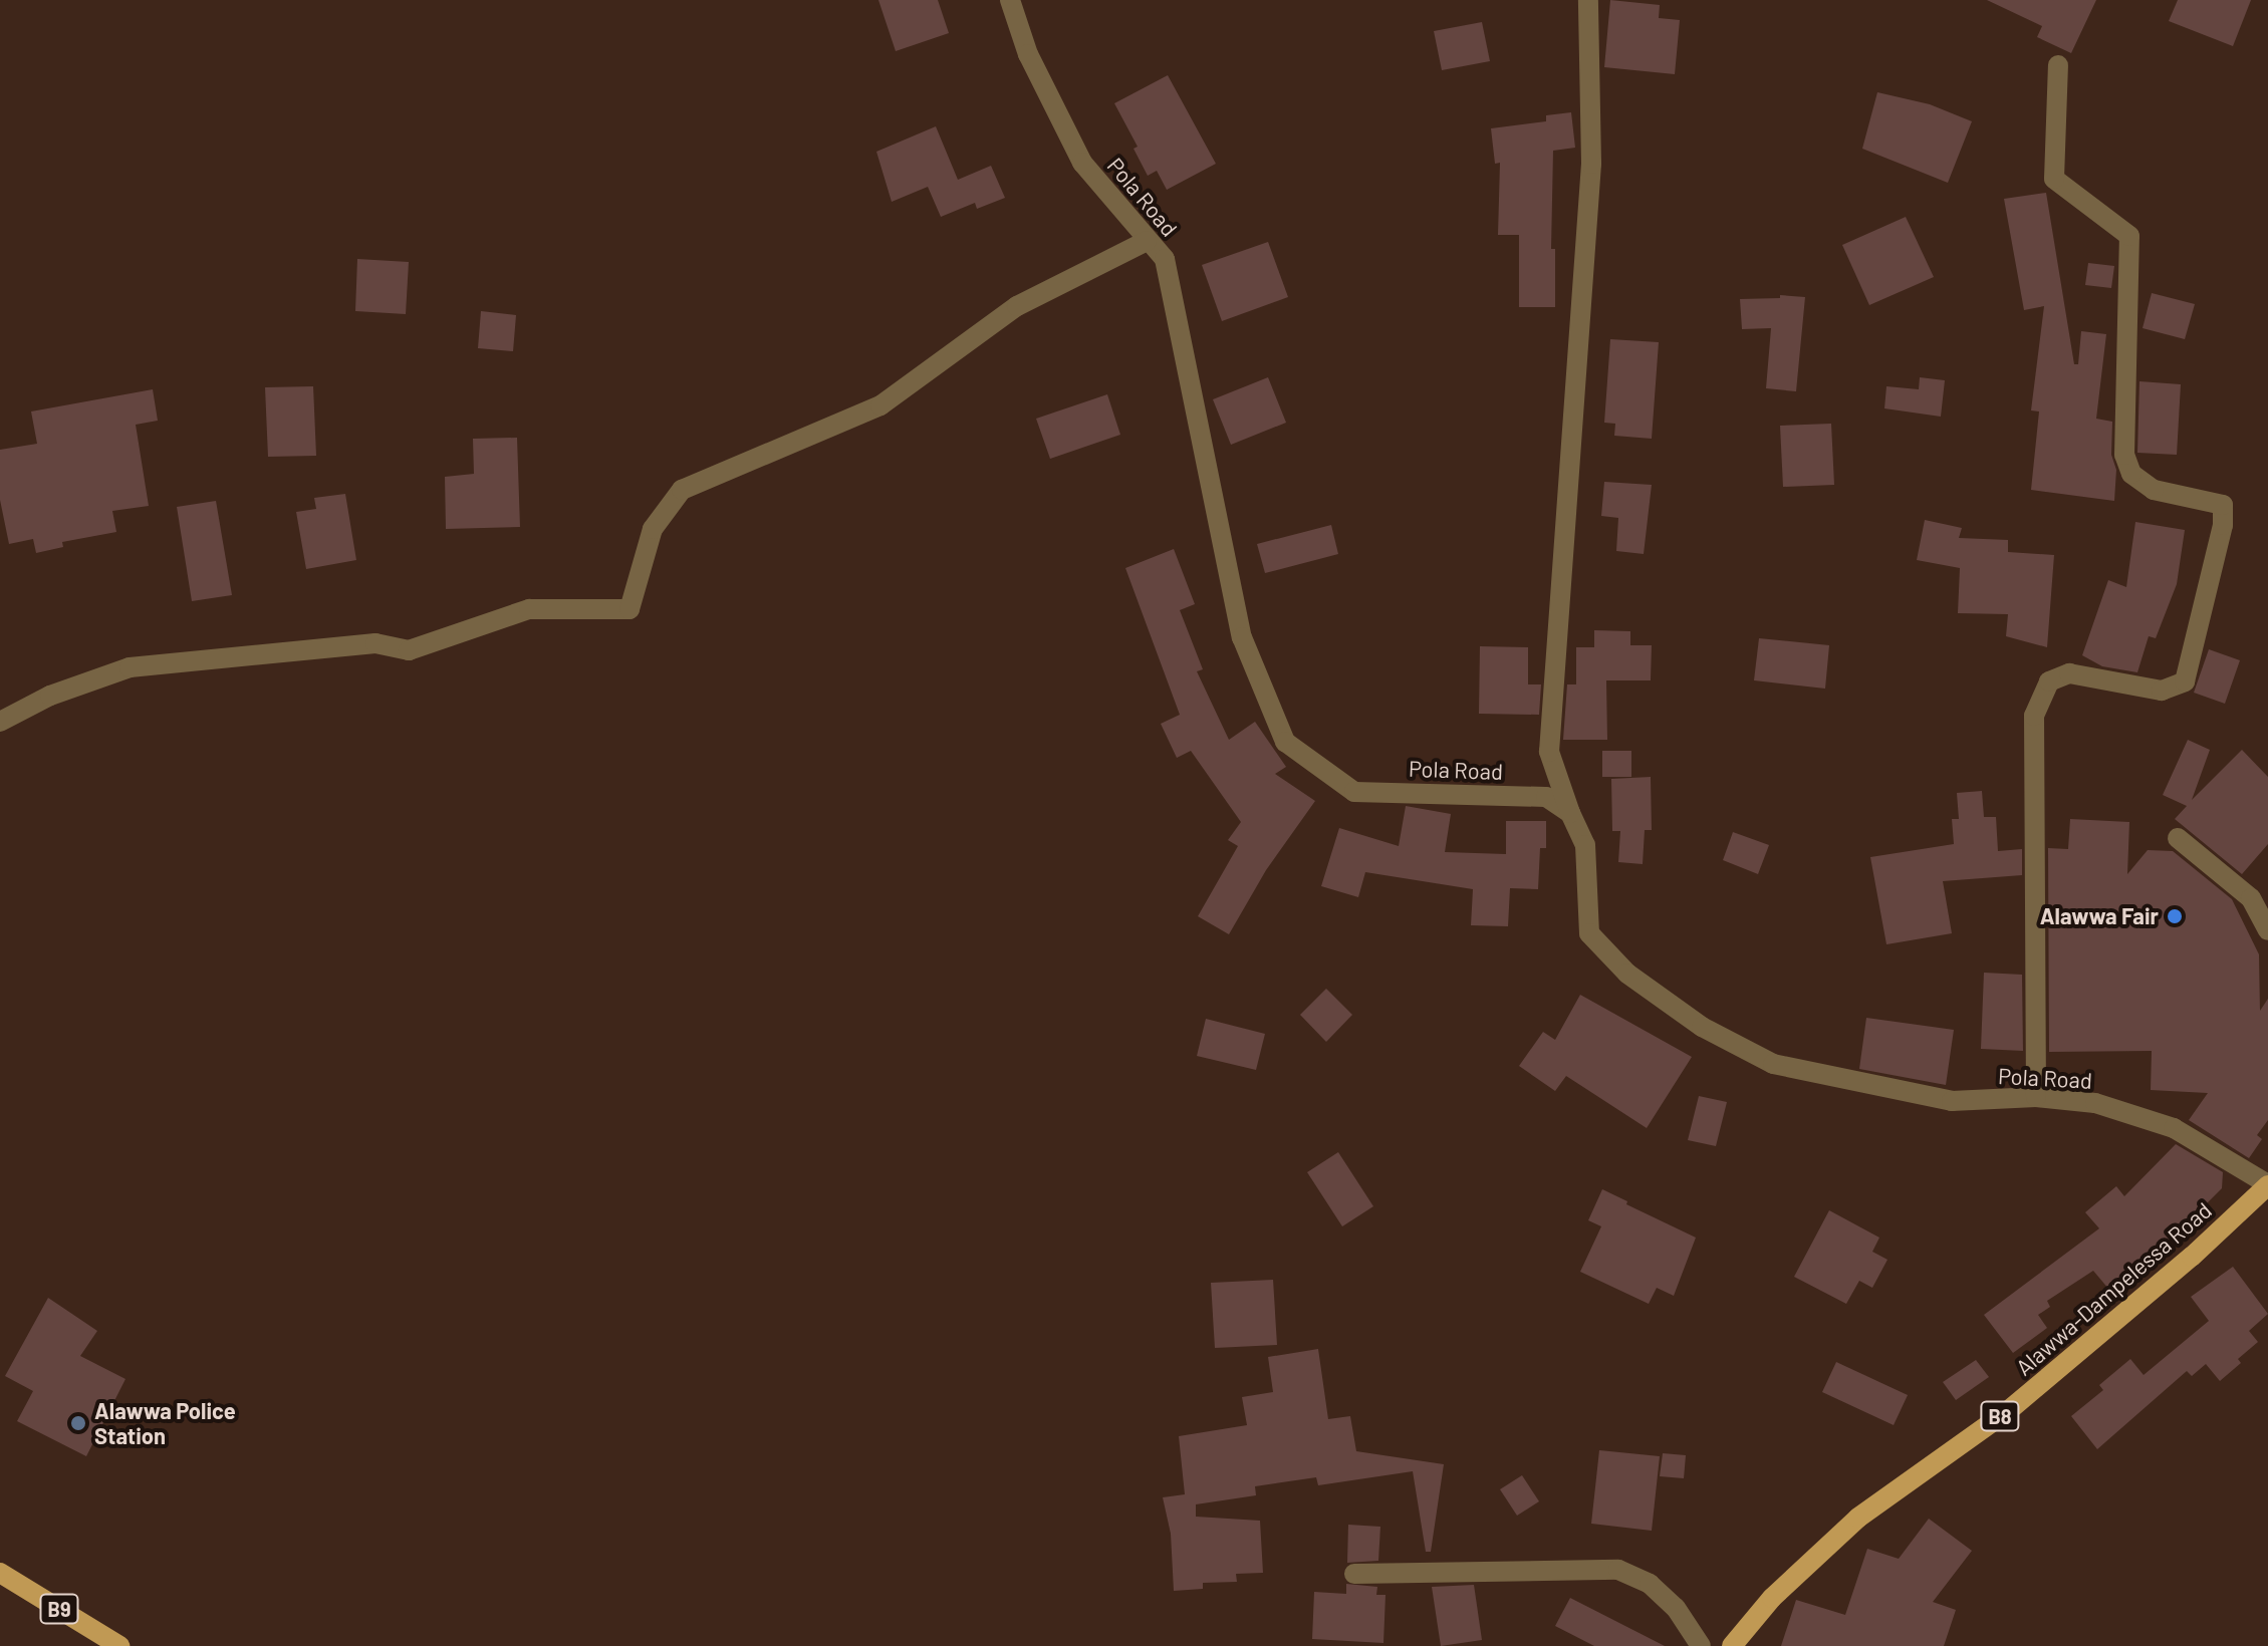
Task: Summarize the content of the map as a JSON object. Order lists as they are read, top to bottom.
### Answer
{
  "streets": {
    "main road": ["Alawwa-Dampelessa Road", "B8", "B9"],
    "street": ["Pola Road"]
  },
  "crossings": [
    ["Pola Road", "Alawwa-Dampelessa Road"]
  ],
  "places": ["Alawwa Fair", "Alawwa Police Station"]
}
